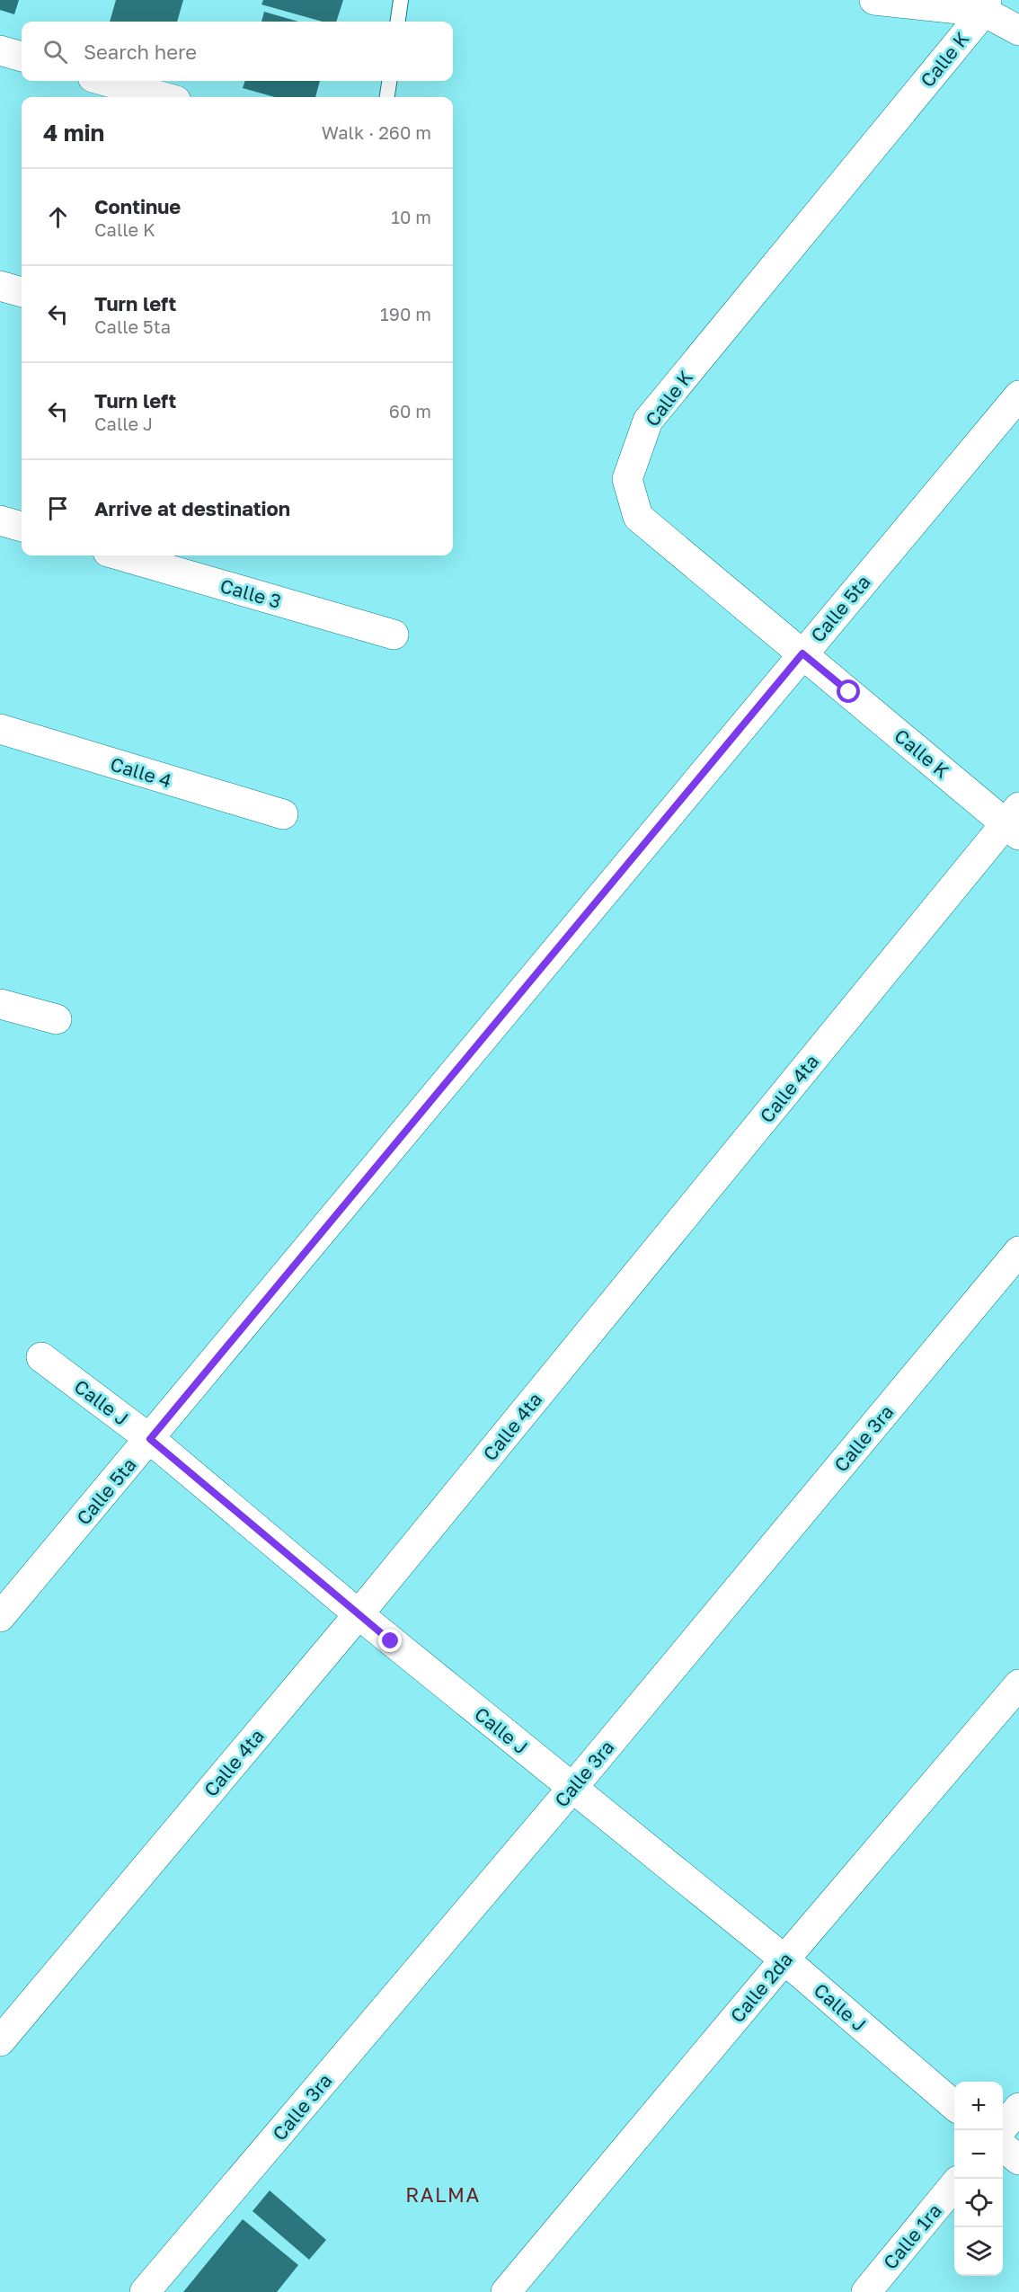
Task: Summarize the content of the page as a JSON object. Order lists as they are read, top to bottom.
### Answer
{
  "streets": {
    "street": [
      "Calle K",
      "Calle 3",
      "Calle 5ta",
      "Calle 4",
      "Calle 4ta",
      "Calle J",
      "Calle 3ra",
      "Calle 2da",
      "Calle 1ra"
    ]
  },
  "crossings": [
    ["Calle K", "Calle 5ta"],
    ["Calle K", "Calle 4ta"],
    ["Calle 5ta", "Calle J"],
    ["Calle 4ta", "Calle J"],
    ["Calle J", "Calle 3ra"],
    ["Calle J", "Calle 2da"]
  ],
  "districts": ["RALMA"],
  "page": {
    "search": "Search here",
    "heading": ["4 min", "Walk · 260 m"],
    "list": [
      ["Continue", "Calle K", "10 m"],
      ["Turn left", "Calle 5ta", "190 m"],
      ["Turn left", "Calle J", "60 m"],
      "Arrive at destination"
    ],
    "map_buttons": ["+", "−"]
  }
}
